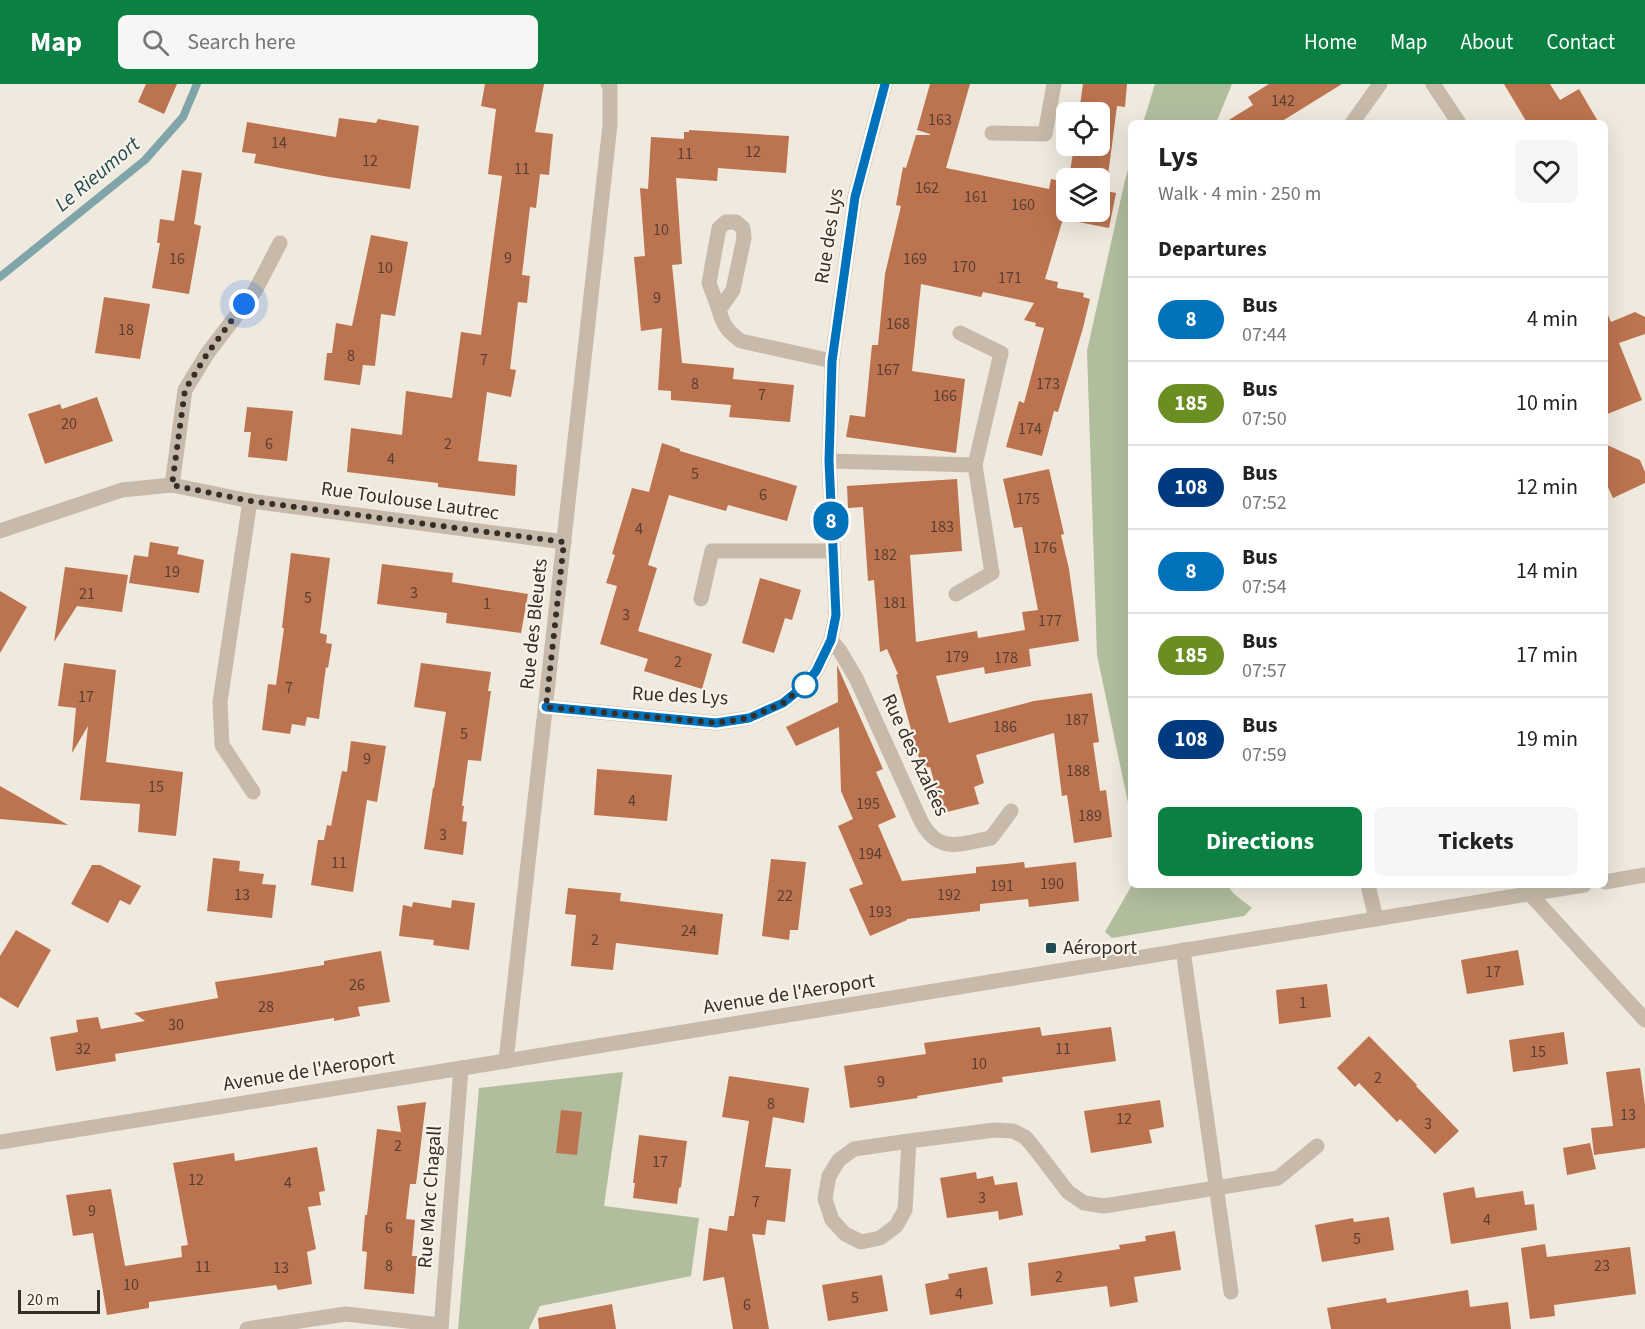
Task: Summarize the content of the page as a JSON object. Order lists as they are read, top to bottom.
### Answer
{
  "streets": {
    "street": [
      "Rue des Lys",
      "Rue Toulouse Lautrec",
      "Rue des Bleuets",
      "Rue des Azalées",
      "Avenue de l'Aeroport",
      "Rue Marc Chagall"
    ]
  },
  "crossings": [
    ["Rue des Lys", "Rue des Bleuets"],
    ["Rue des Lys", "Rue des Azalées"],
    ["Rue Toulouse Lautrec", "Rue des Bleuets"],
    ["Rue des Bleuets", "Avenue de l'Aeroport"],
    ["Avenue de l'Aeroport", "Rue Marc Chagall"]
  ],
  "water": ["Le Rieumort"],
  "places": {
    "transit": ["Aéroport"]
  },
  "lines": ["bus line 8"],
  "house_numbers": [
    "142",
    "163",
    "14",
    "12",
    "11",
    "12",
    "11",
    "162",
    "161",
    "160",
    "10",
    "9",
    "16",
    "169",
    "170",
    "10",
    "171",
    "9",
    "168",
    "18",
    "8",
    "7",
    "167",
    "8",
    "173",
    "7",
    "166",
    "20",
    "174",
    "6",
    "2",
    "4",
    "5",
    "6",
    "175",
    "183",
    "4",
    "176",
    "182",
    "19",
    "3",
    "21",
    "5",
    "181",
    "1",
    "3",
    "177",
    "179",
    "178",
    "2",
    "7",
    "17",
    "187",
    "186",
    "5",
    "9",
    "188",
    "15",
    "4",
    "195",
    "189",
    "3",
    "194",
    "11",
    "190",
    "191",
    "13",
    "192",
    "22",
    "193",
    "24",
    "2",
    "17",
    "26",
    "1",
    "28",
    "30",
    "32",
    "11",
    "15",
    "10",
    "2",
    "9",
    "8",
    "13",
    "12",
    "3",
    "2",
    "17",
    "12",
    "4",
    "3",
    "7",
    "9",
    "4",
    "6",
    "5",
    "8",
    "23",
    "11",
    "13",
    "2",
    "10",
    "4",
    "5",
    "6"
  ],
  "scale_bar": "20 m",
  "page": {
    "header": "Map",
    "search": "Search here",
    "nav": [
      "Home",
      "Map",
      "About",
      "Contact"
    ],
    "on_map": "8",
    "heading": [
      ["Lys", "Walk · 4 min · 250 m"],
      "Departures"
    ],
    "list": [
      {
        "mark": "8",
        "name": "Bus",
        "note": "07:44",
        "value": "4 min"
      },
      {
        "mark": "185",
        "name": "Bus",
        "note": "07:50",
        "value": "10 min"
      },
      {
        "mark": "108",
        "name": "Bus",
        "note": "07:52",
        "value": "12 min"
      },
      {
        "mark": "8",
        "name": "Bus",
        "note": "07:54",
        "value": "14 min"
      },
      {
        "mark": "185",
        "name": "Bus",
        "note": "07:57",
        "value": "17 min"
      },
      {
        "mark": "108",
        "name": "Bus",
        "note": "07:59",
        "value": "19 min"
      }
    ],
    "buttons": ["Directions", "Tickets"],
    "scale": "20 m"
  }
}
